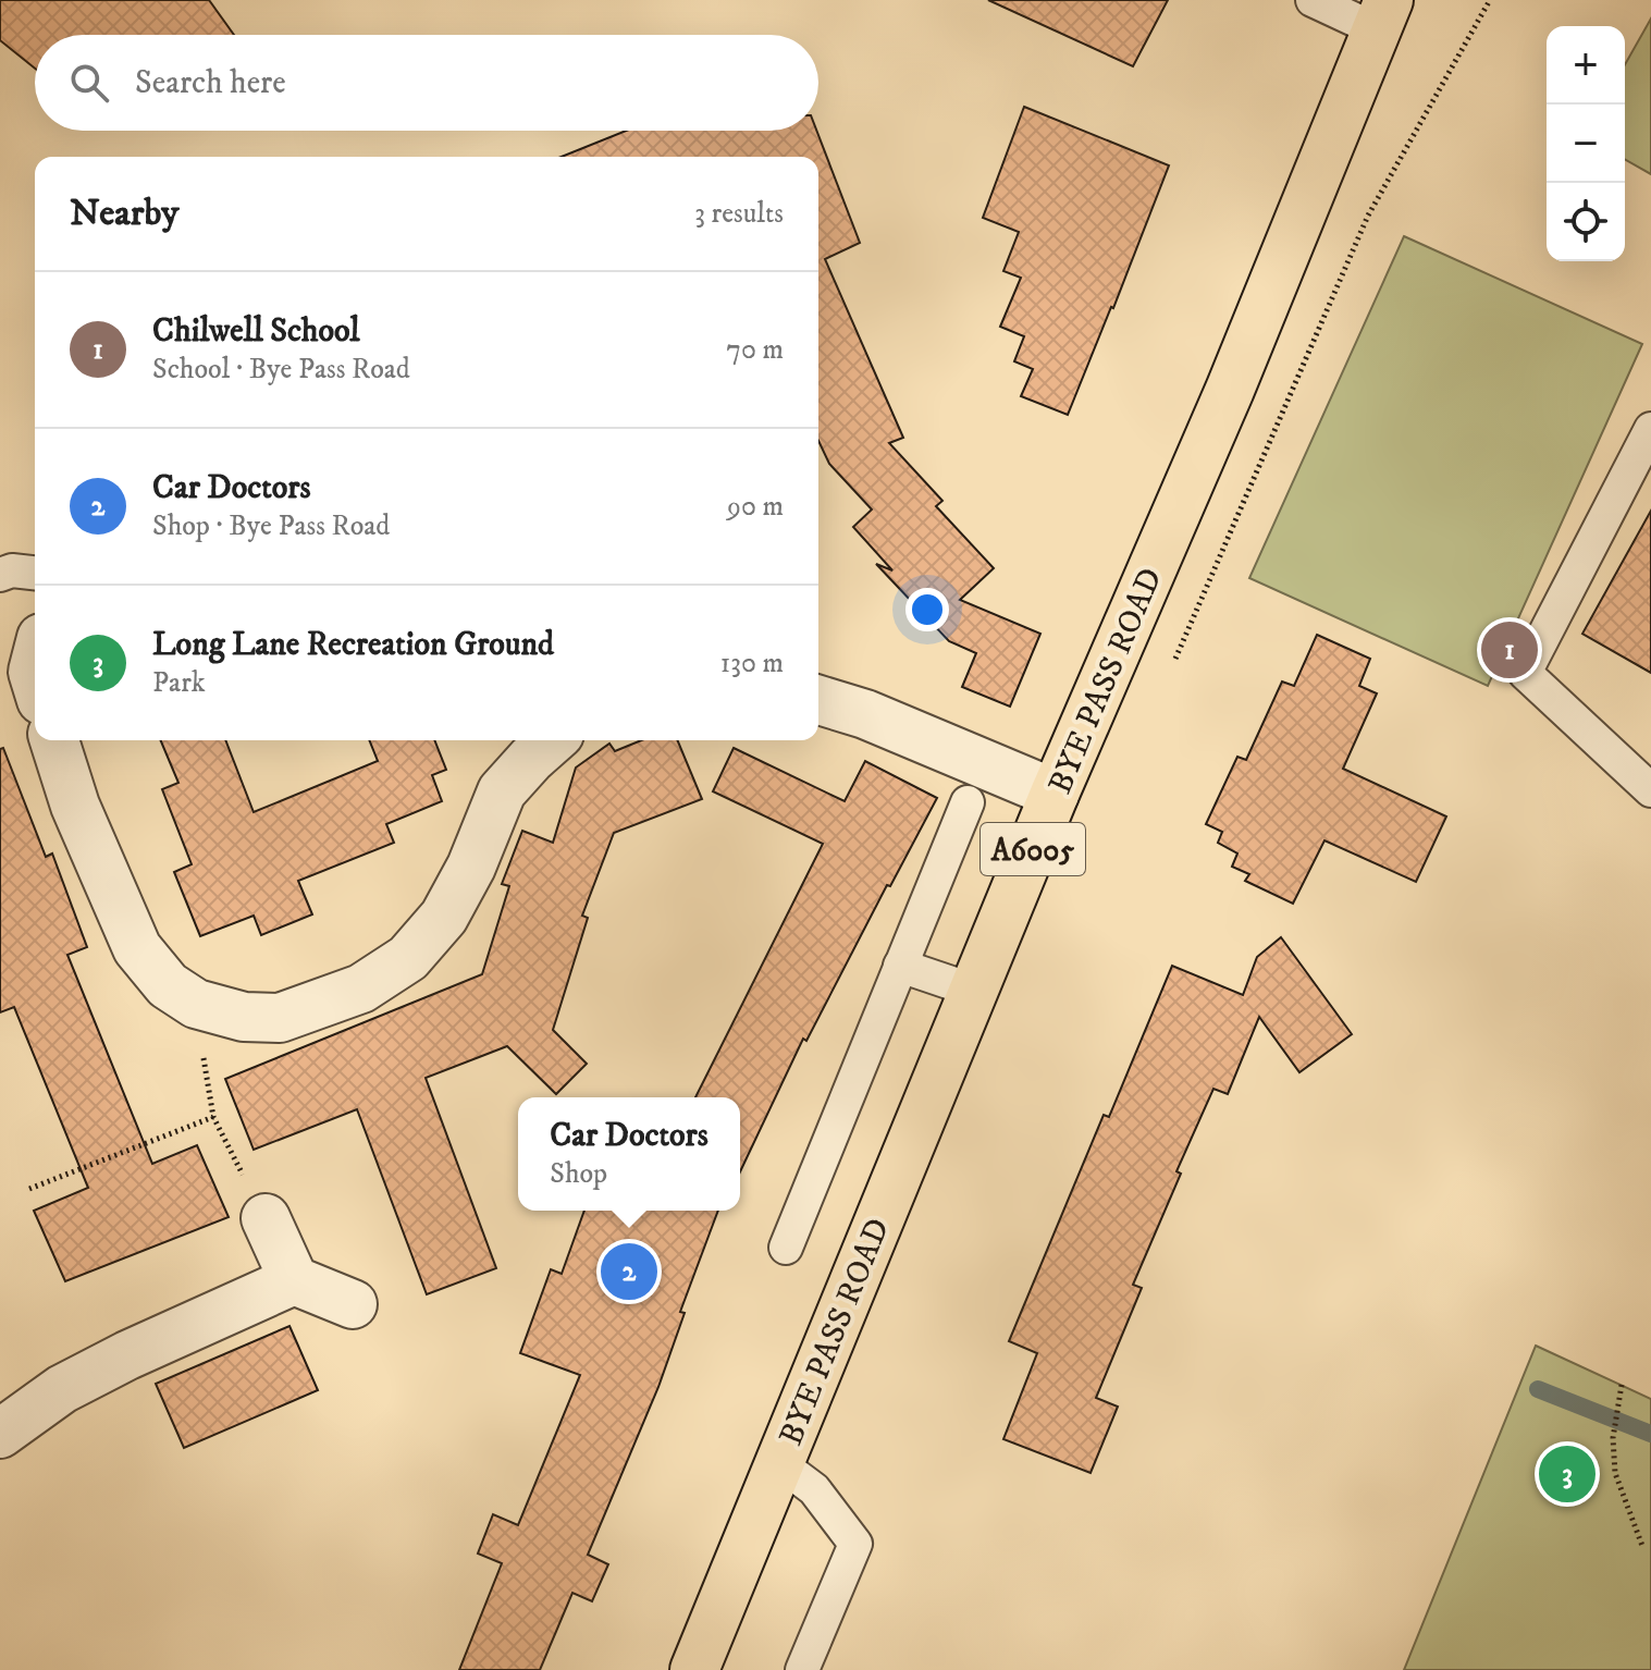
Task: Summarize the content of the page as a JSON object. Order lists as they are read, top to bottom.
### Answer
{
  "streets": {
    "main road": ["BYE PASS ROAD", "A6005"]
  },
  "page": {
    "map_buttons": ["+", "−"],
    "search": "Search here",
    "heading": ["Nearby", "3 results"],
    "list": [
      {
        "mark": "1",
        "name": "Chilwell School",
        "note": "School · Bye Pass Road",
        "value": "70 m"
      },
      {
        "mark": "2",
        "name": "Car Doctors",
        "note": "Shop · Bye Pass Road",
        "value": "90 m"
      },
      {
        "mark": "3",
        "name": "Long Lane Recreation Ground",
        "note": "Park",
        "value": "130 m"
      }
    ],
    "pins": ["1", "2", "3"],
    "popup": ["Car Doctors", "Shop"]
  }
}
